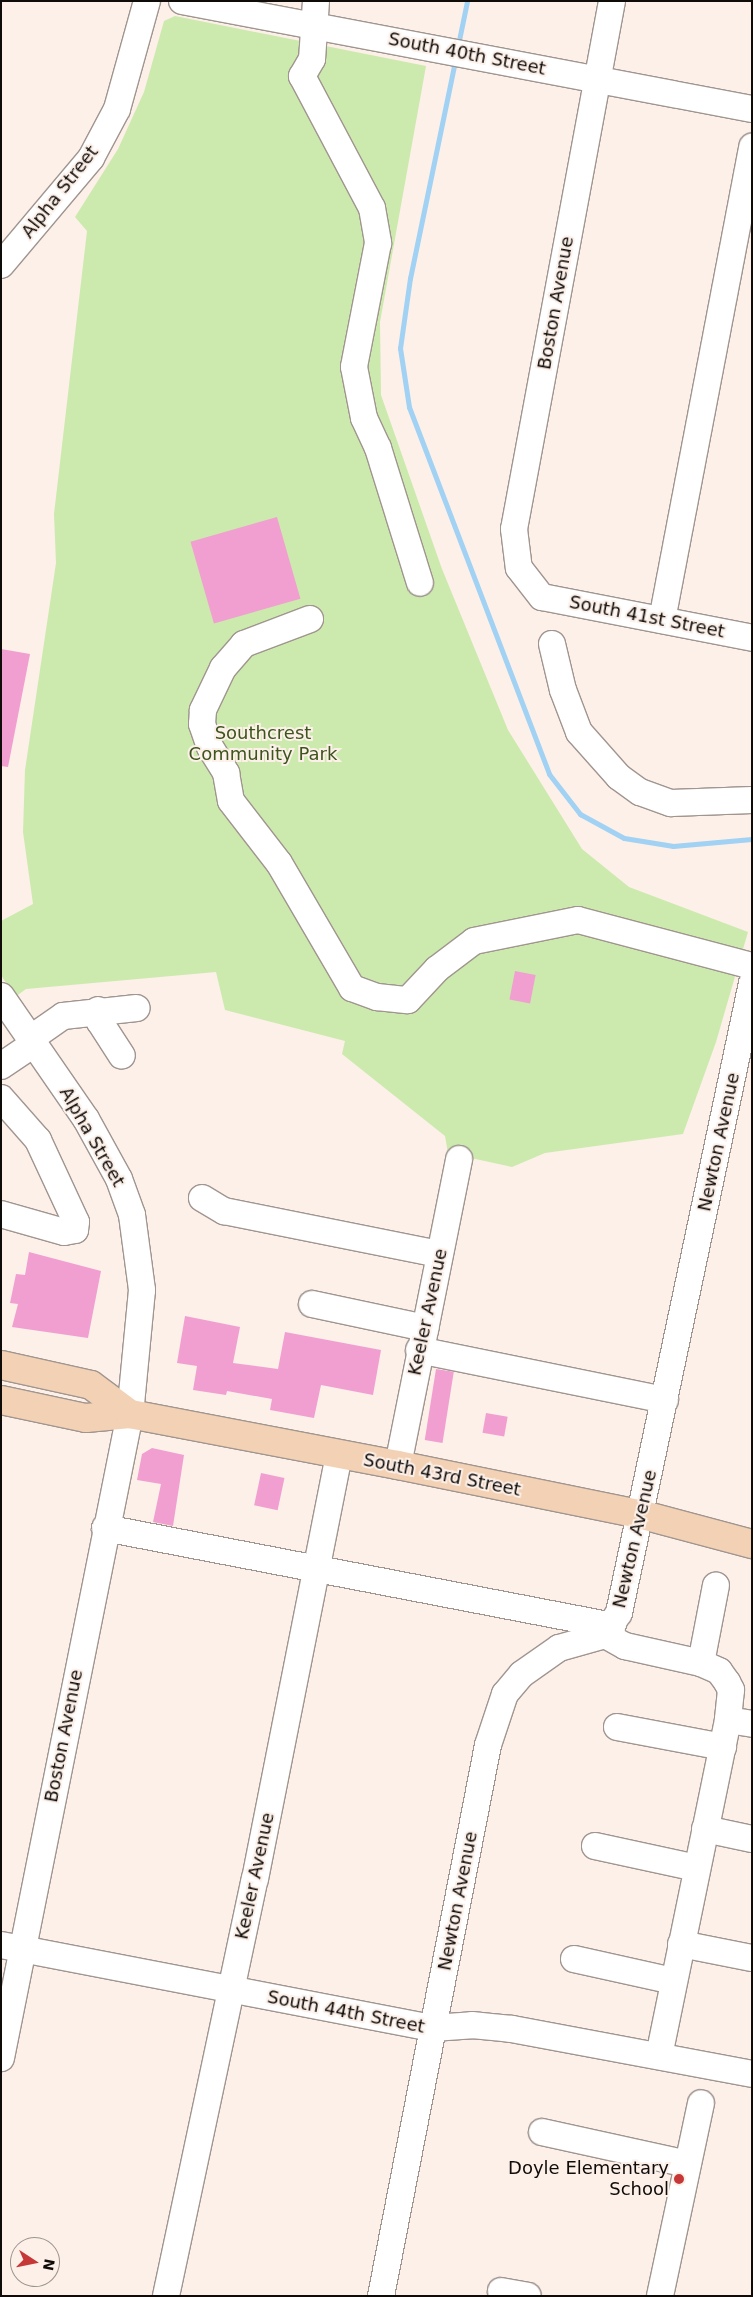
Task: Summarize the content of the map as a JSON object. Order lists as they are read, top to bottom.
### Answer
{
  "streets": {
    "main road": ["South 43rd Street"],
    "street": [
      "South 40th Street",
      "Alpha Street",
      "Boston Avenue",
      "South 41st Street",
      "Newton Avenue",
      "Keeler Avenue",
      "South 44th Street"
    ]
  },
  "crossings": [
    ["South 40th Street", "Boston Avenue"],
    ["Alpha Street", "Boston Avenue"],
    ["Alpha Street", "South 43rd Street"],
    ["Boston Avenue", "South 41st Street"],
    ["Boston Avenue", "South 43rd Street"],
    ["Boston Avenue", "South 44th Street"],
    ["Newton Avenue", "South 43rd Street"],
    ["Newton Avenue", "South 44th Street"],
    ["Keeler Avenue", "South 43rd Street"],
    ["Keeler Avenue", "South 44th Street"]
  ],
  "parks": ["Southcrest Community Park"],
  "places": ["Doyle Elementary School"],
  "north": "right"
}
